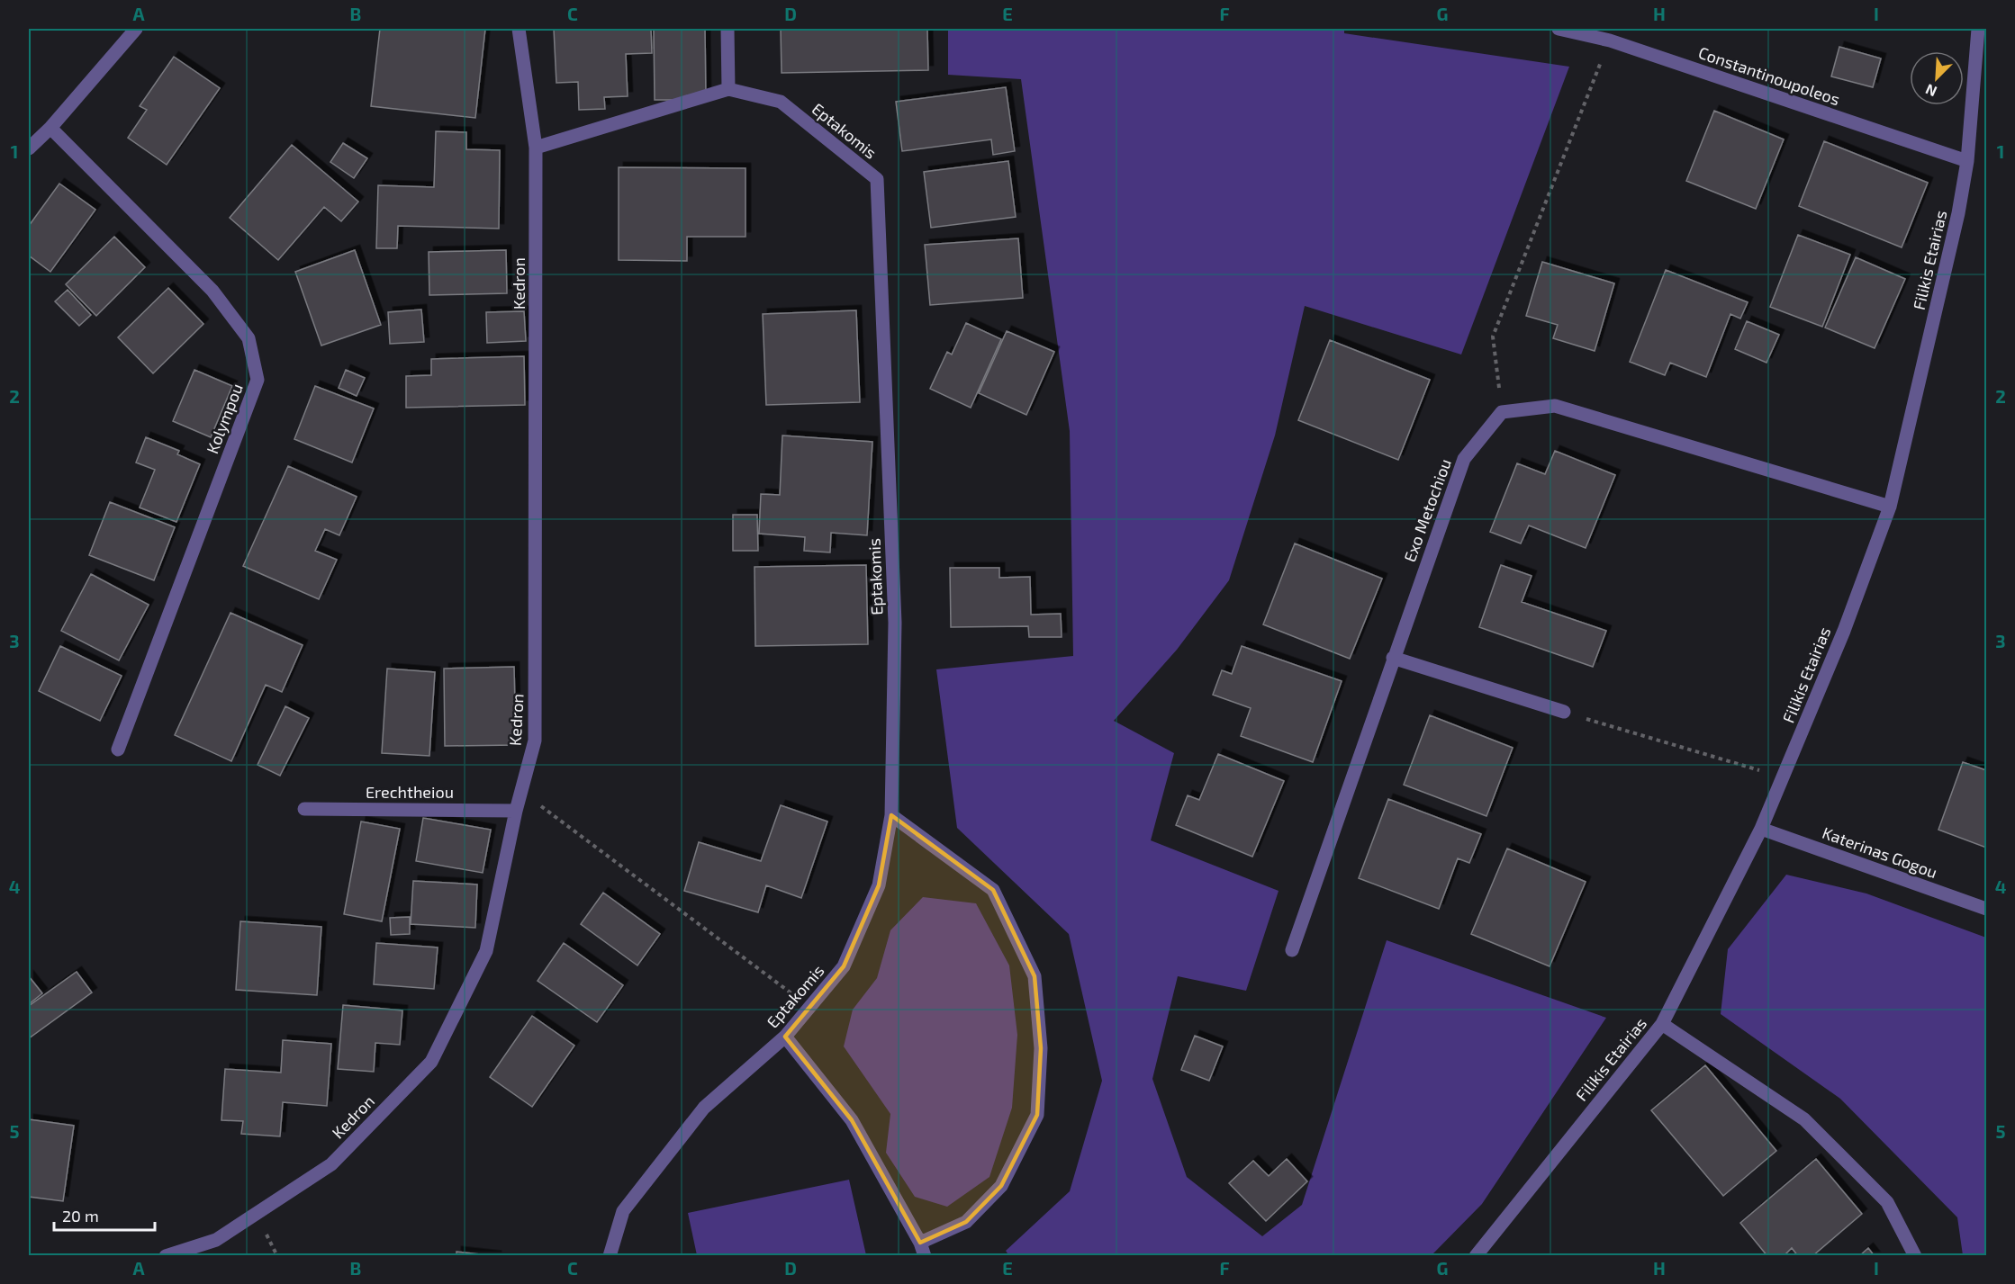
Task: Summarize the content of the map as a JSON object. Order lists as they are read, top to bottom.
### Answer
{
  "streets": {
    "street": [
      "Constantinoupoleos",
      "Eptakomis",
      "Filikis Etairias",
      "Kedron",
      "Kolympou",
      "Exo Metochiou",
      "Erechtheiou",
      "Katerinas Gogou"
    ]
  },
  "crossings": [
    ["Constantinoupoleos", "Filikis Etairias"],
    ["Eptakomis", "Kedron"],
    ["Filikis Etairias", "Katerinas Gogou"],
    ["Kedron", "Erechtheiou"]
  ],
  "scale_bar": "20 m",
  "north": "bottom left",
  "grid": {
    "columns": [
      "A",
      "B",
      "C",
      "D",
      "E",
      "F",
      "G",
      "H",
      "I"
    ],
    "rows": [
      "1",
      "2",
      "3",
      "4",
      "5"
    ]
  }
}
